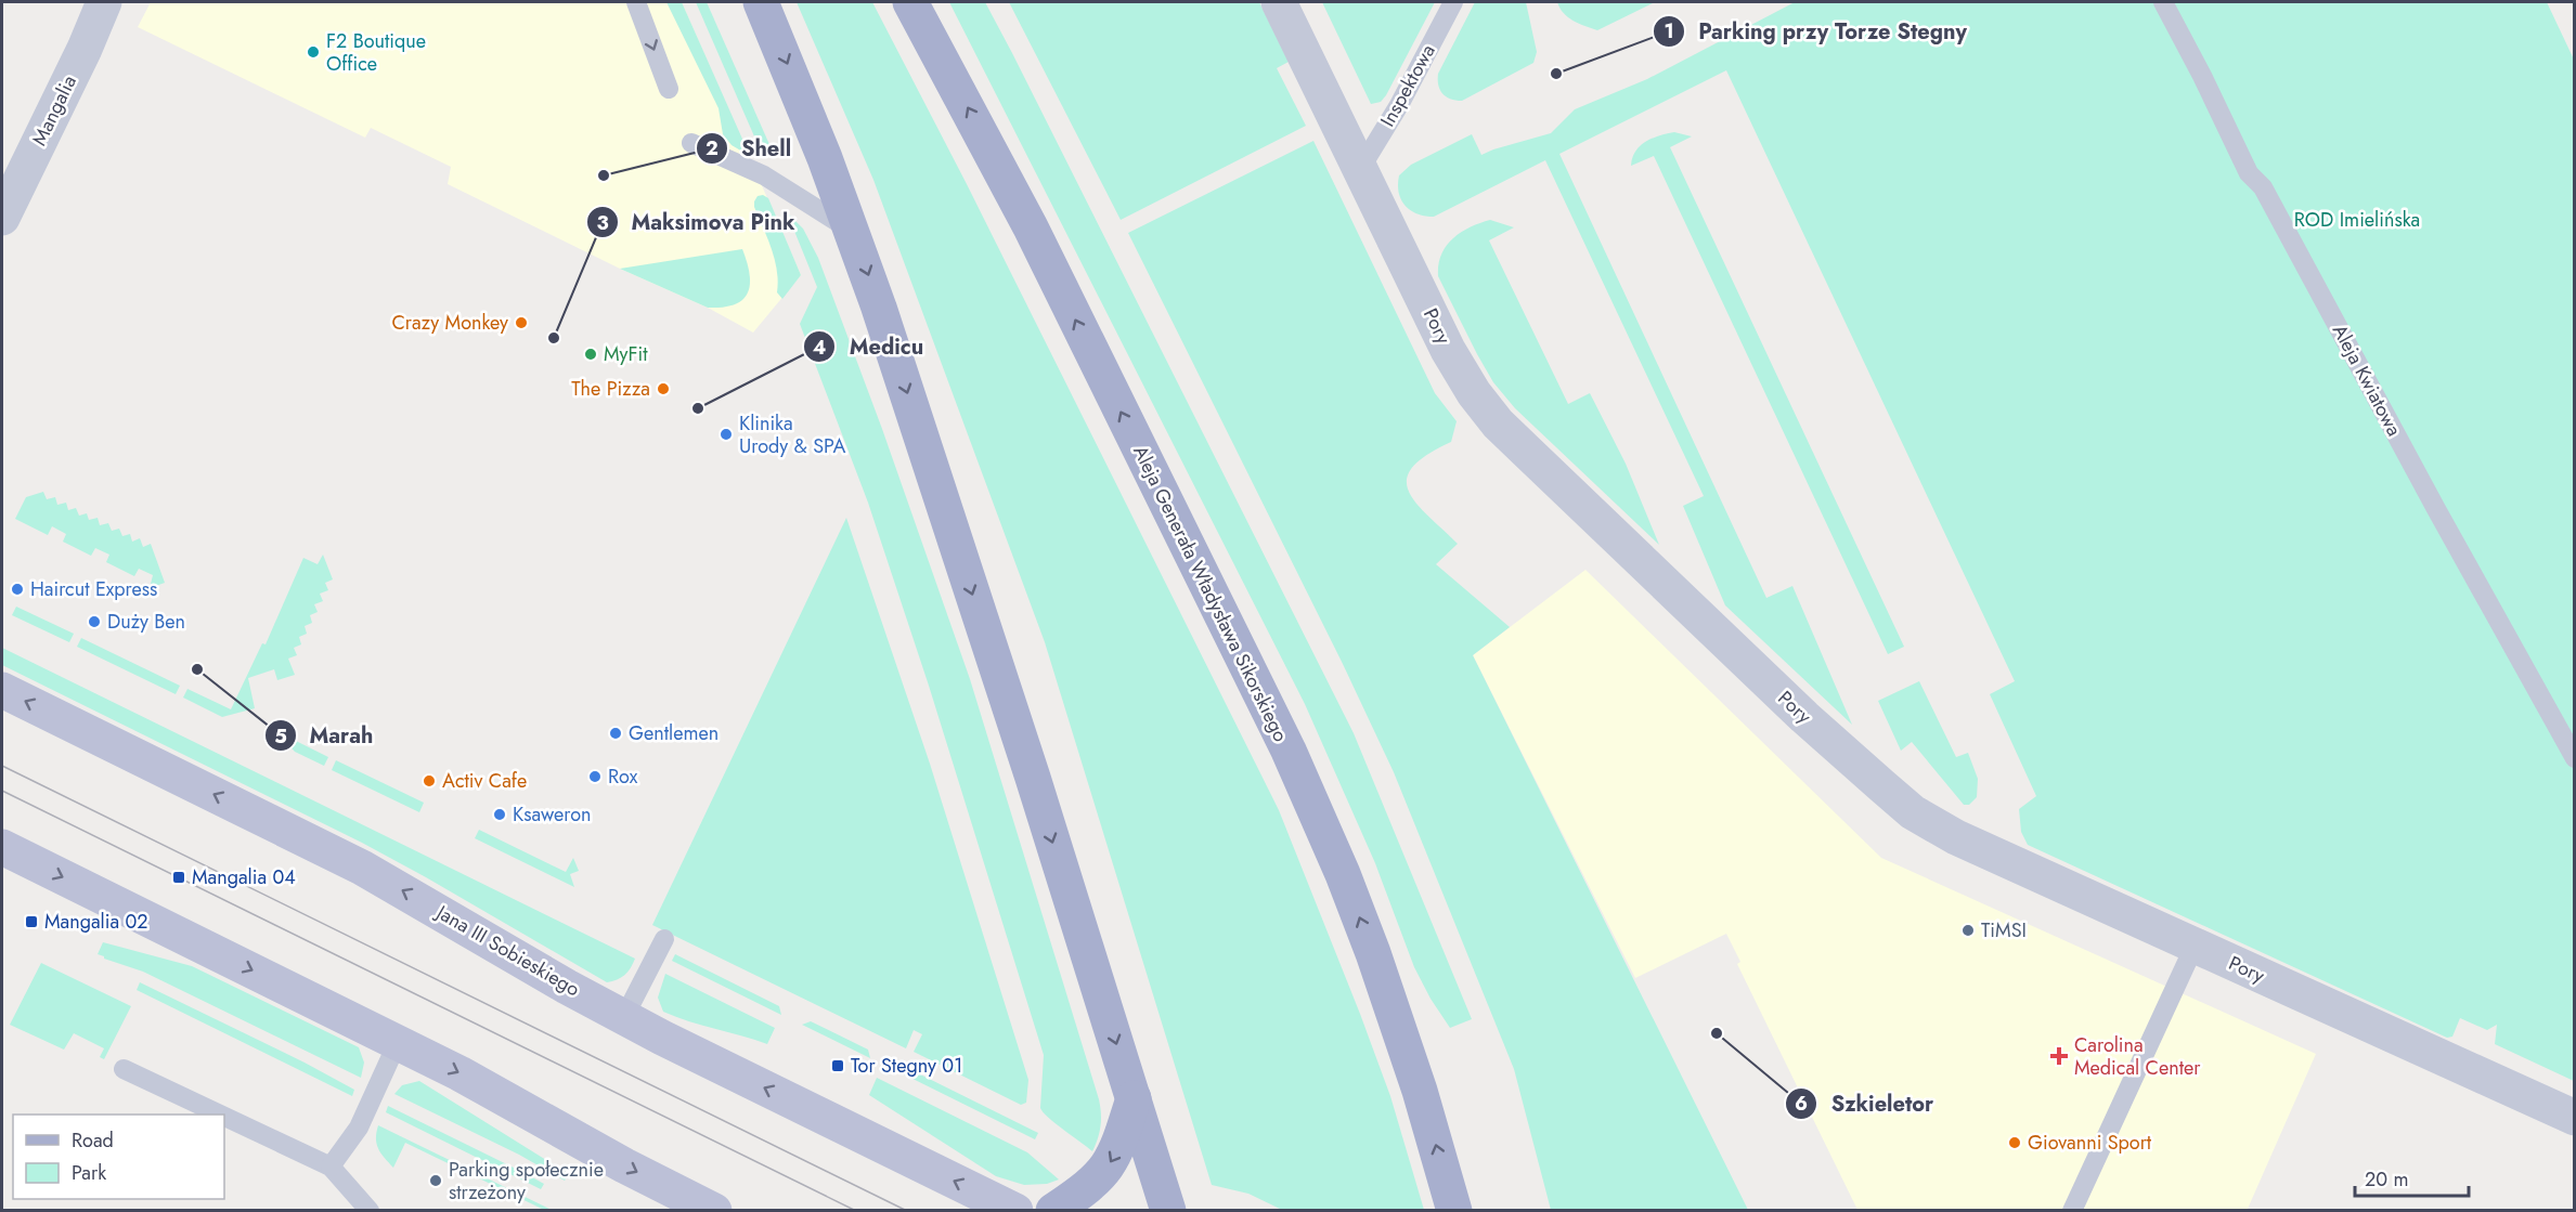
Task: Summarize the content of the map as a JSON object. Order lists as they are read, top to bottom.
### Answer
{
  "streets": {
    "main road": ["Aleja Generała Władysława Sikorskiego", "Jana III Sobieskiego"],
    "street": ["Mangalia", "Pory"],
    "lane": ["Inspektowa", "Aleja Kwiatowa"]
  },
  "crossings": [
    ["Inspektowa", "Pory"]
  ],
  "parks": ["ROD Imielińska"],
  "places": {
    "other": [
      "F2 Boutique Office",
      "Parking przy Torze Stegny",
      "Shell",
      "Crazy Monkey",
      "Maksimova Pink",
      "MyFit",
      "The Pizza",
      "Medicu",
      "Klinika Urody & SPA",
      "Haircut Express",
      "Duży Ben",
      "Marah",
      "Gentlemen",
      "Rox",
      "Activ Cafe",
      "Ksaweron",
      "TiMSI",
      "Szkieletor",
      "Giovanni Sport",
      "Parking społecznie strzeżony"
    ],
    "transit": ["Mangalia 04", "Mangalia 02", "Tor Stegny 01"],
    "health": ["Carolina Medical Center"]
  },
  "legend": ["Road", "Park"],
  "scale_bar": "20 m"
}
